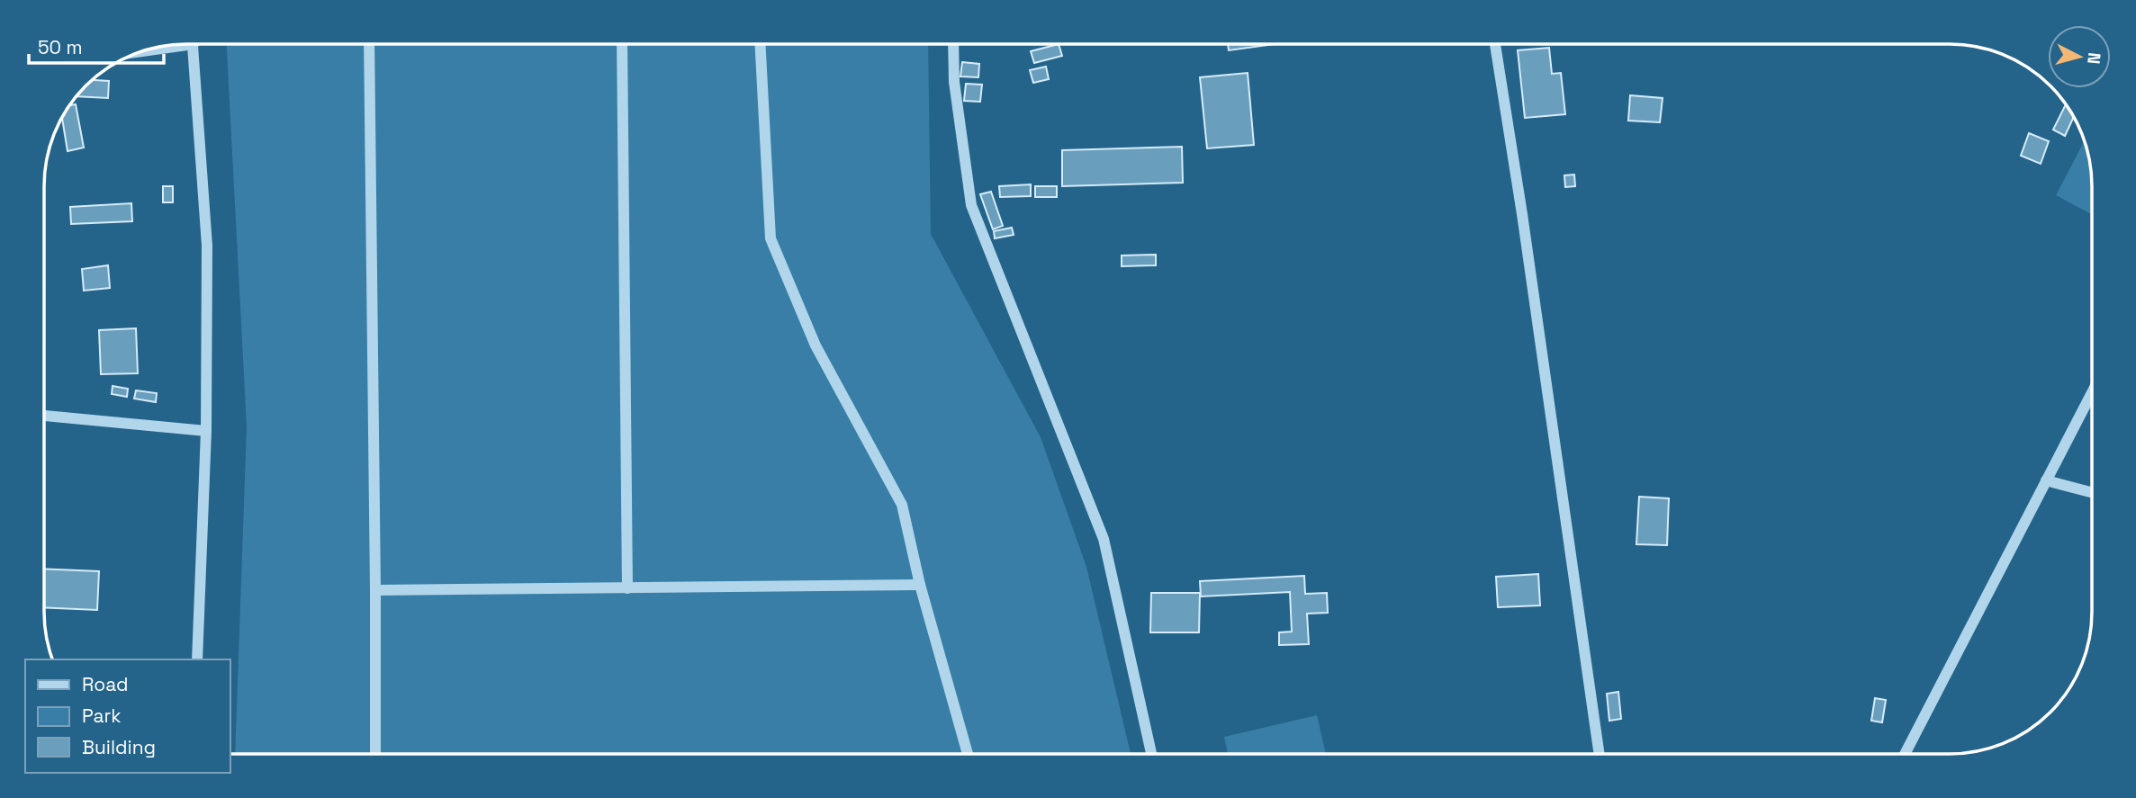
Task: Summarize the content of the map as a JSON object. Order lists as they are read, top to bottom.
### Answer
{
  "legend": ["Road", "Park", "Building"],
  "scale_bar": "50 m",
  "north": "right"
}
